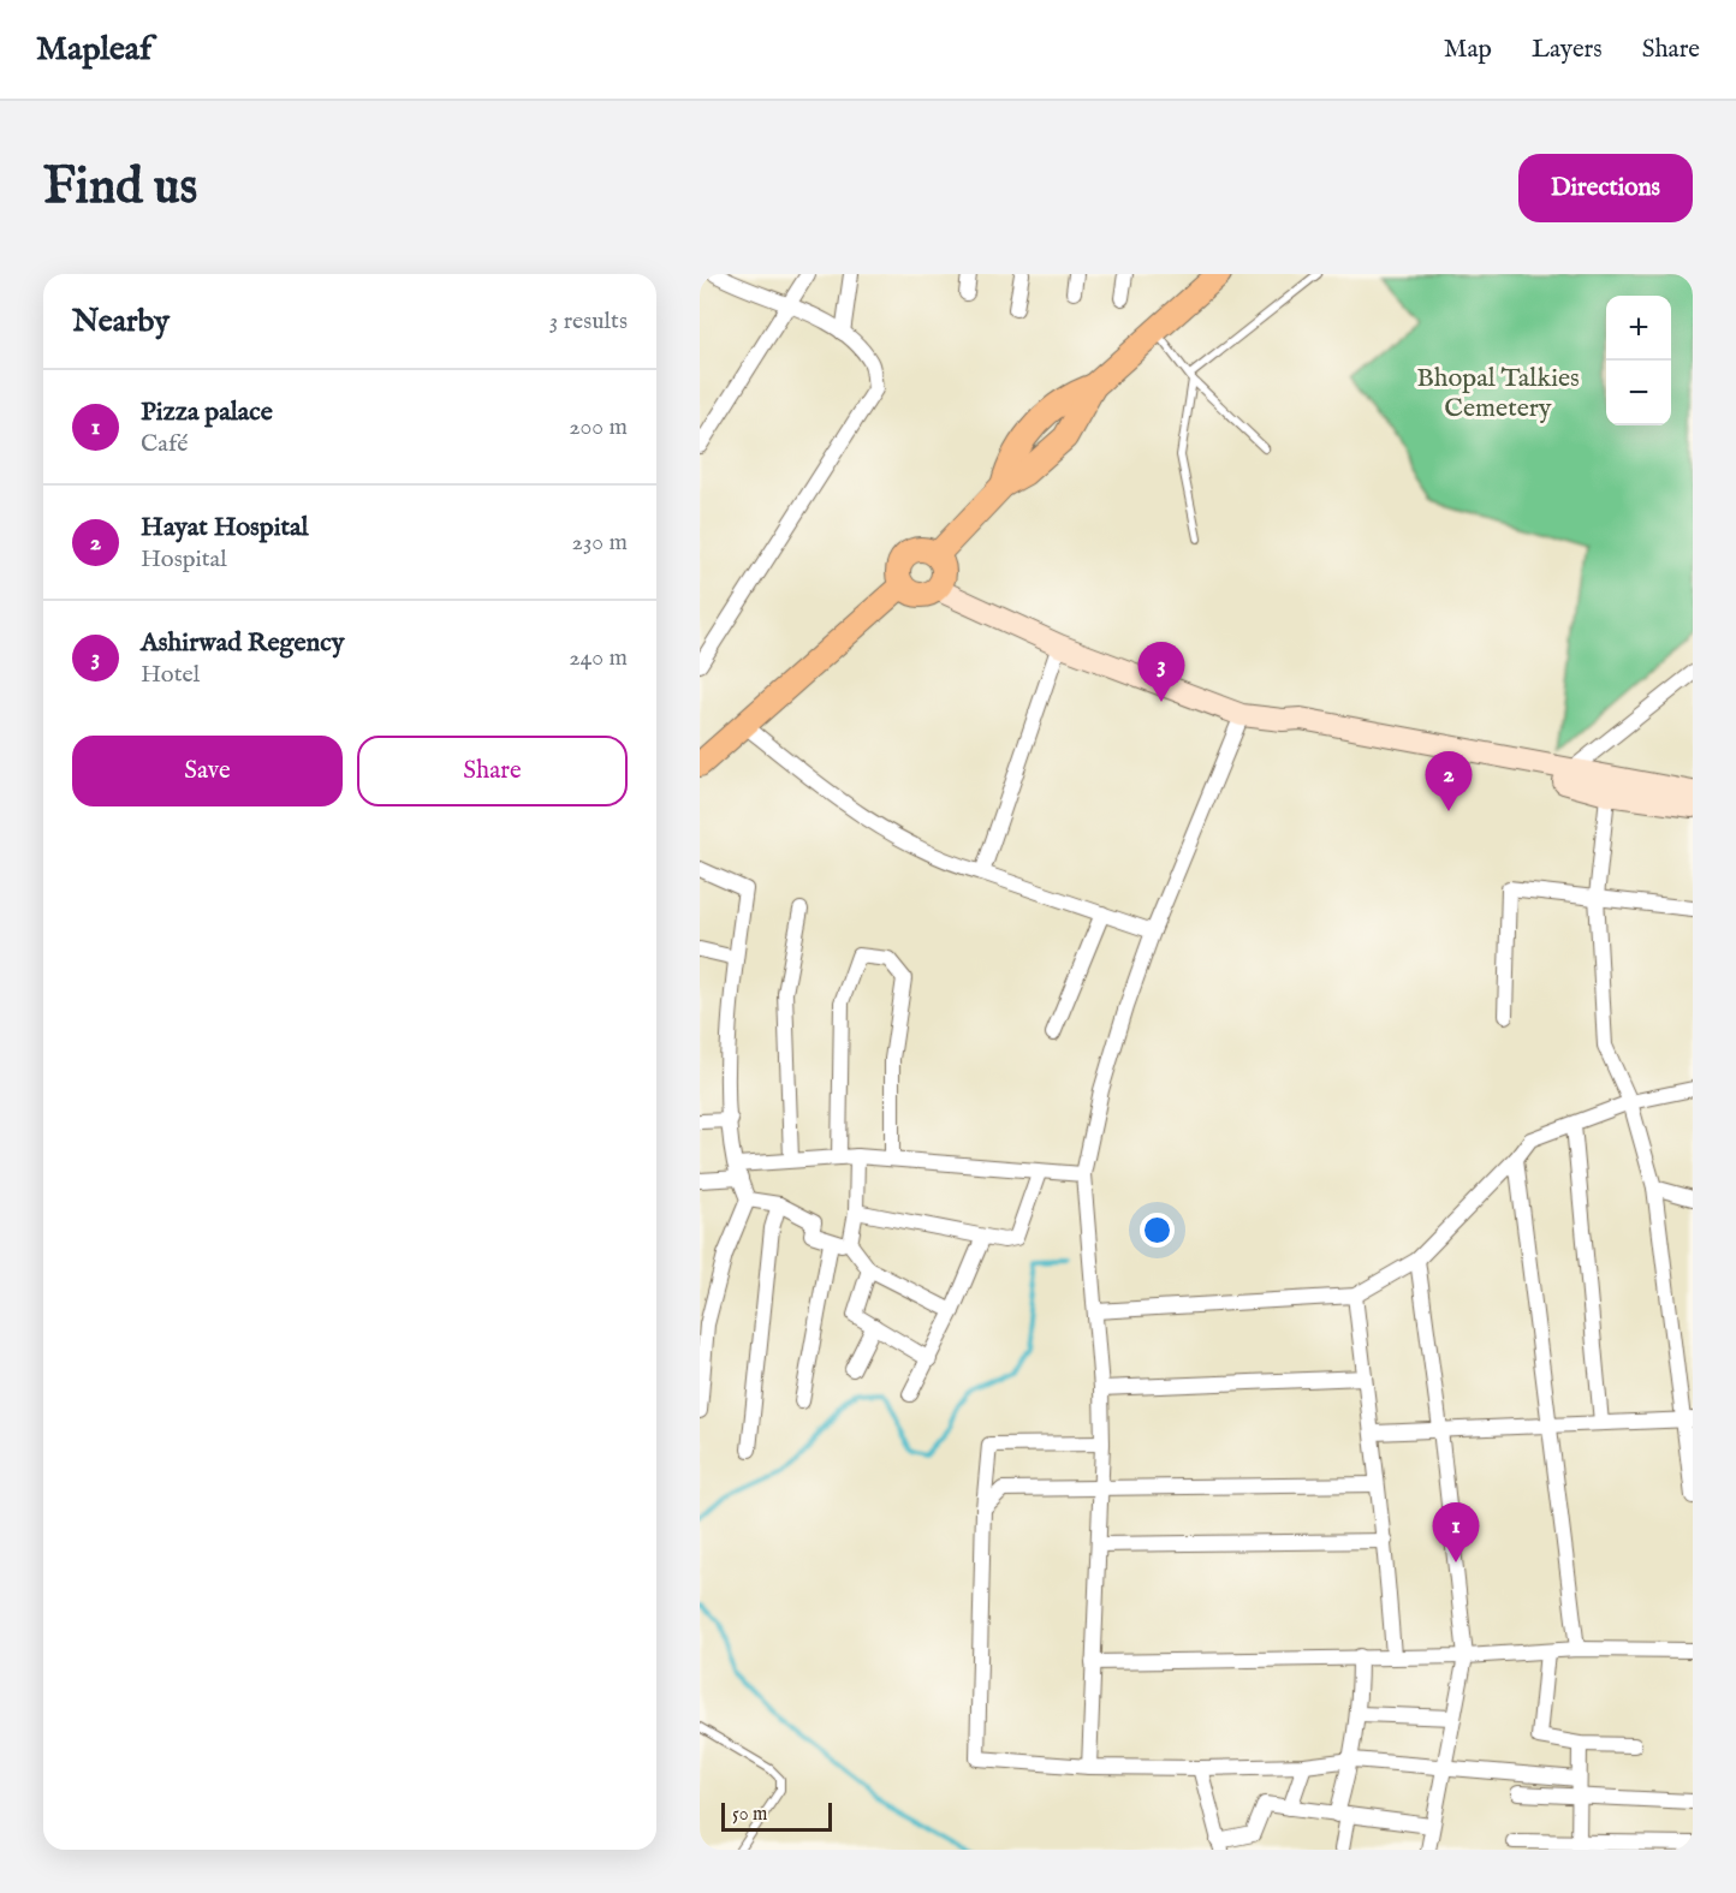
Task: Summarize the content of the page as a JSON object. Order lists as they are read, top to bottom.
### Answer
{
  "parks": ["Bhopal Talkies Cemetery"],
  "scale_bar": "50 m",
  "page": {
    "header": "Mapleaf",
    "nav": ["Map", "Layers", "Share"],
    "buttons": [
      "Directions",
      ["Save", "Share"]
    ],
    "title": "Find us",
    "heading": ["Nearby", "3 results"],
    "map_buttons": ["+", "−"],
    "list": [
      {
        "mark": "1",
        "name": "Pizza palace",
        "note": "Café",
        "value": "200 m"
      },
      {
        "mark": "2",
        "name": "Hayat Hospital",
        "note": "Hospital",
        "value": "230 m"
      },
      {
        "mark": "3",
        "name": "Ashirwad Regency",
        "note": "Hotel",
        "value": "240 m"
      }
    ],
    "pins": ["3", "2", "1"],
    "scale": "50 m"
  }
}
